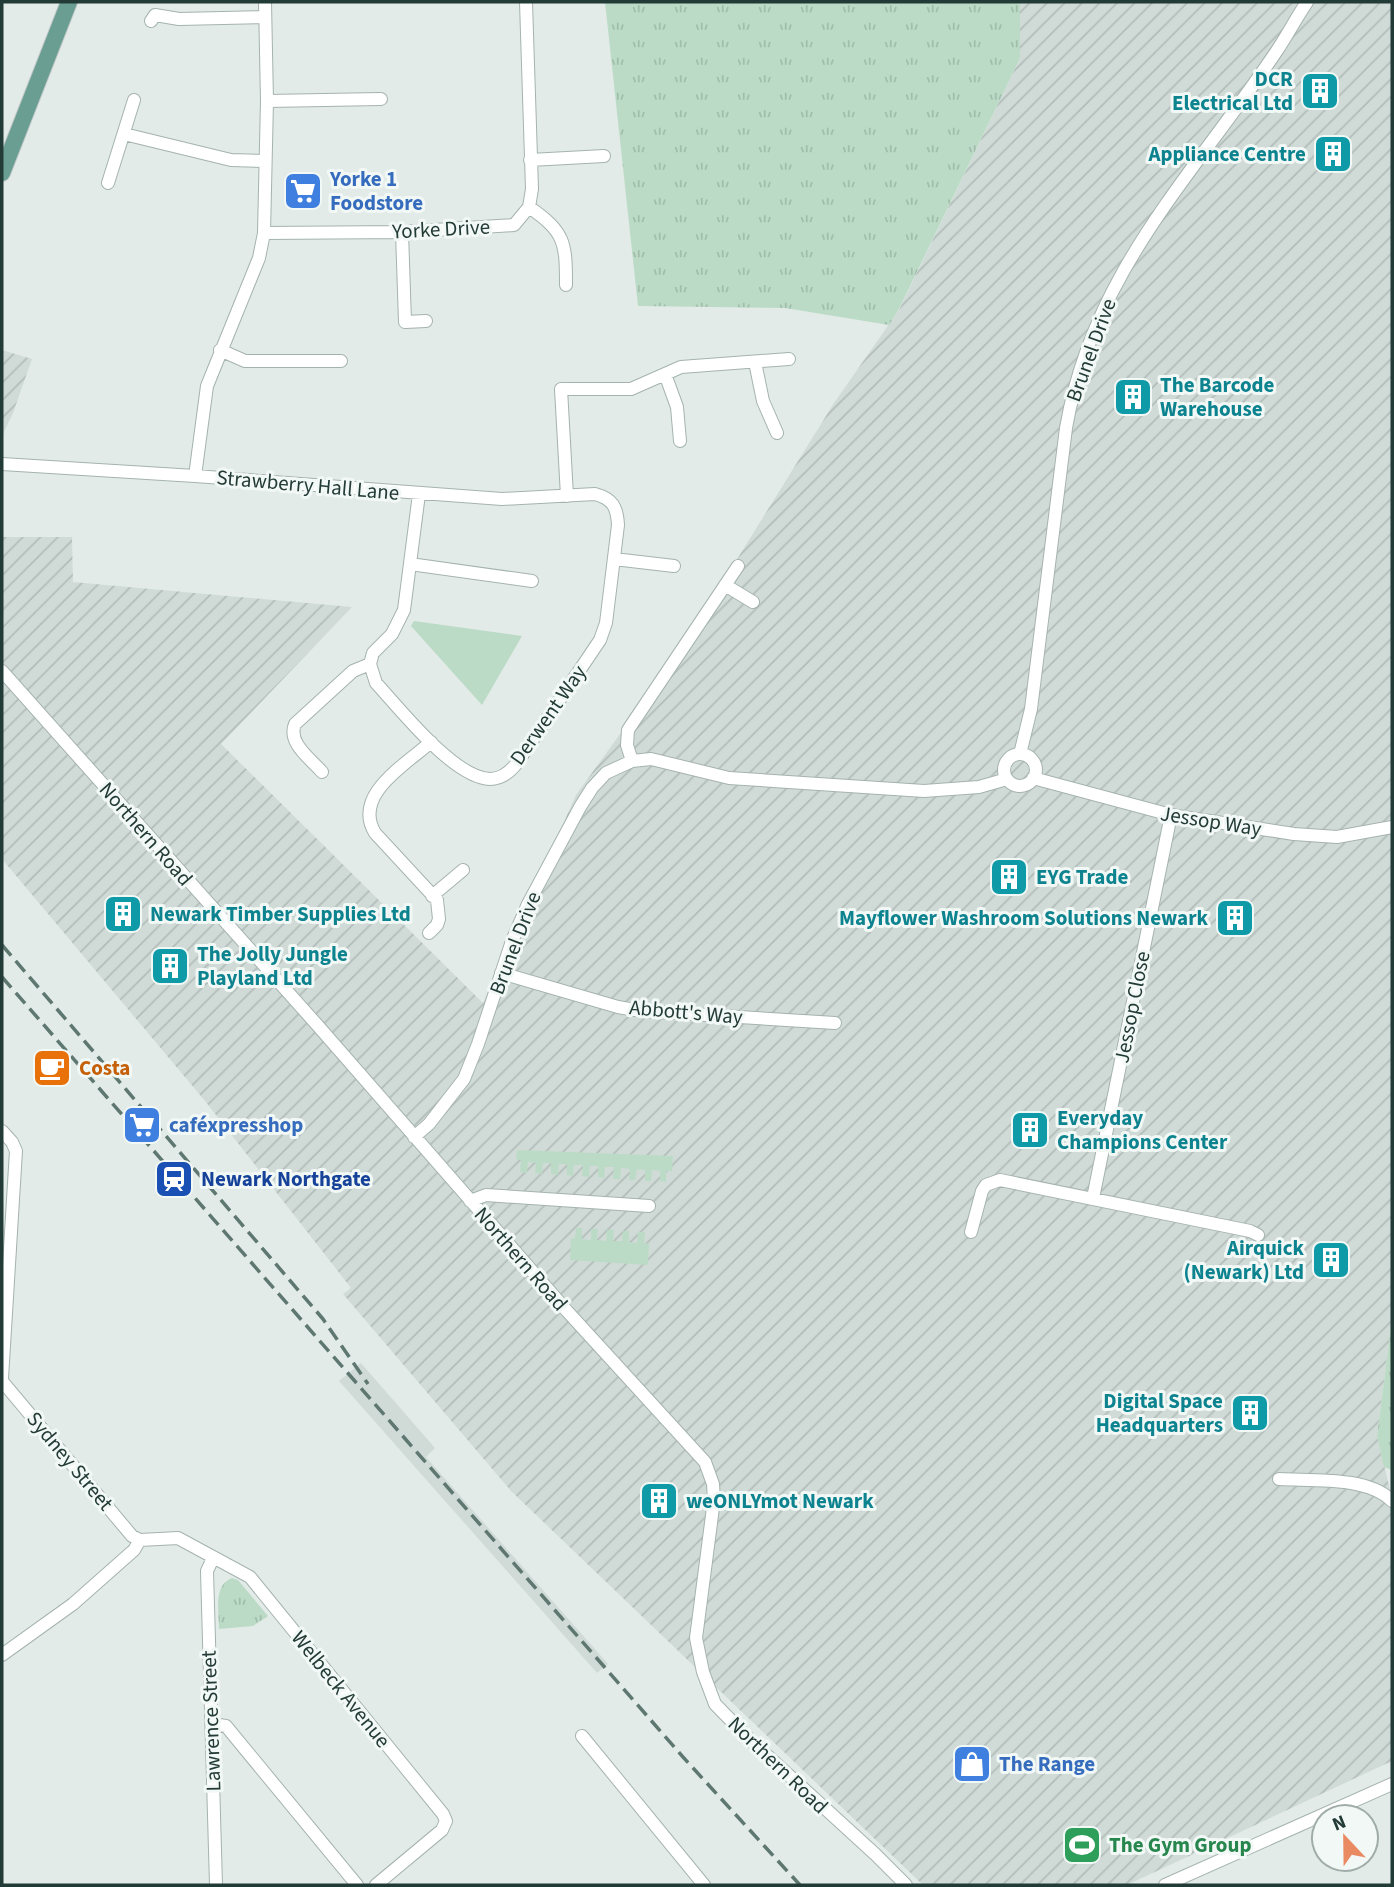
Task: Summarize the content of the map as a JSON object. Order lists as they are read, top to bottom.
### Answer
{
  "streets": {
    "street": [
      "Yorke Drive",
      "Brunel Drive",
      "Strawberry Hall Lane",
      "Derwent Way",
      "Jessop Way",
      "Northern Road",
      "Jessop Close",
      "Abbott's Way",
      "Sydney Street",
      "Welbeck Avenue",
      "Lawrence Street"
    ]
  },
  "crossings": [
    ["Brunel Drive", "Jessop Way"],
    ["Brunel Drive", "Northern Road"],
    ["Brunel Drive", "Abbott's Way"],
    ["Strawberry Hall Lane", "Derwent Way"],
    ["Jessop Way", "Jessop Close"],
    ["Sydney Street", "Welbeck Avenue"],
    ["Welbeck Avenue", "Lawrence Street"]
  ],
  "places": {
    "building": [
      "DCR Electrical Ltd",
      "Appliance Centre",
      "The Barcode Warehouse",
      "EYG Trade",
      "Newark Timber Supplies Ltd",
      "Mayflower Washroom Solutions Newark",
      "The Jolly Jungle Playland Ltd",
      "Everyday Champions Center",
      "Airquick (Newark) Ltd",
      "Digital Space Headquarters",
      "weONLYmot Newark"
    ],
    "supermarket": ["Yorke 1 Foodstore", "caféxpresshop"],
    "cafe": ["Costa"],
    "station": ["Newark Northgate"],
    "shop": ["The Range"],
    "sports": ["The Gym Group"]
  },
  "north": "top"
}
